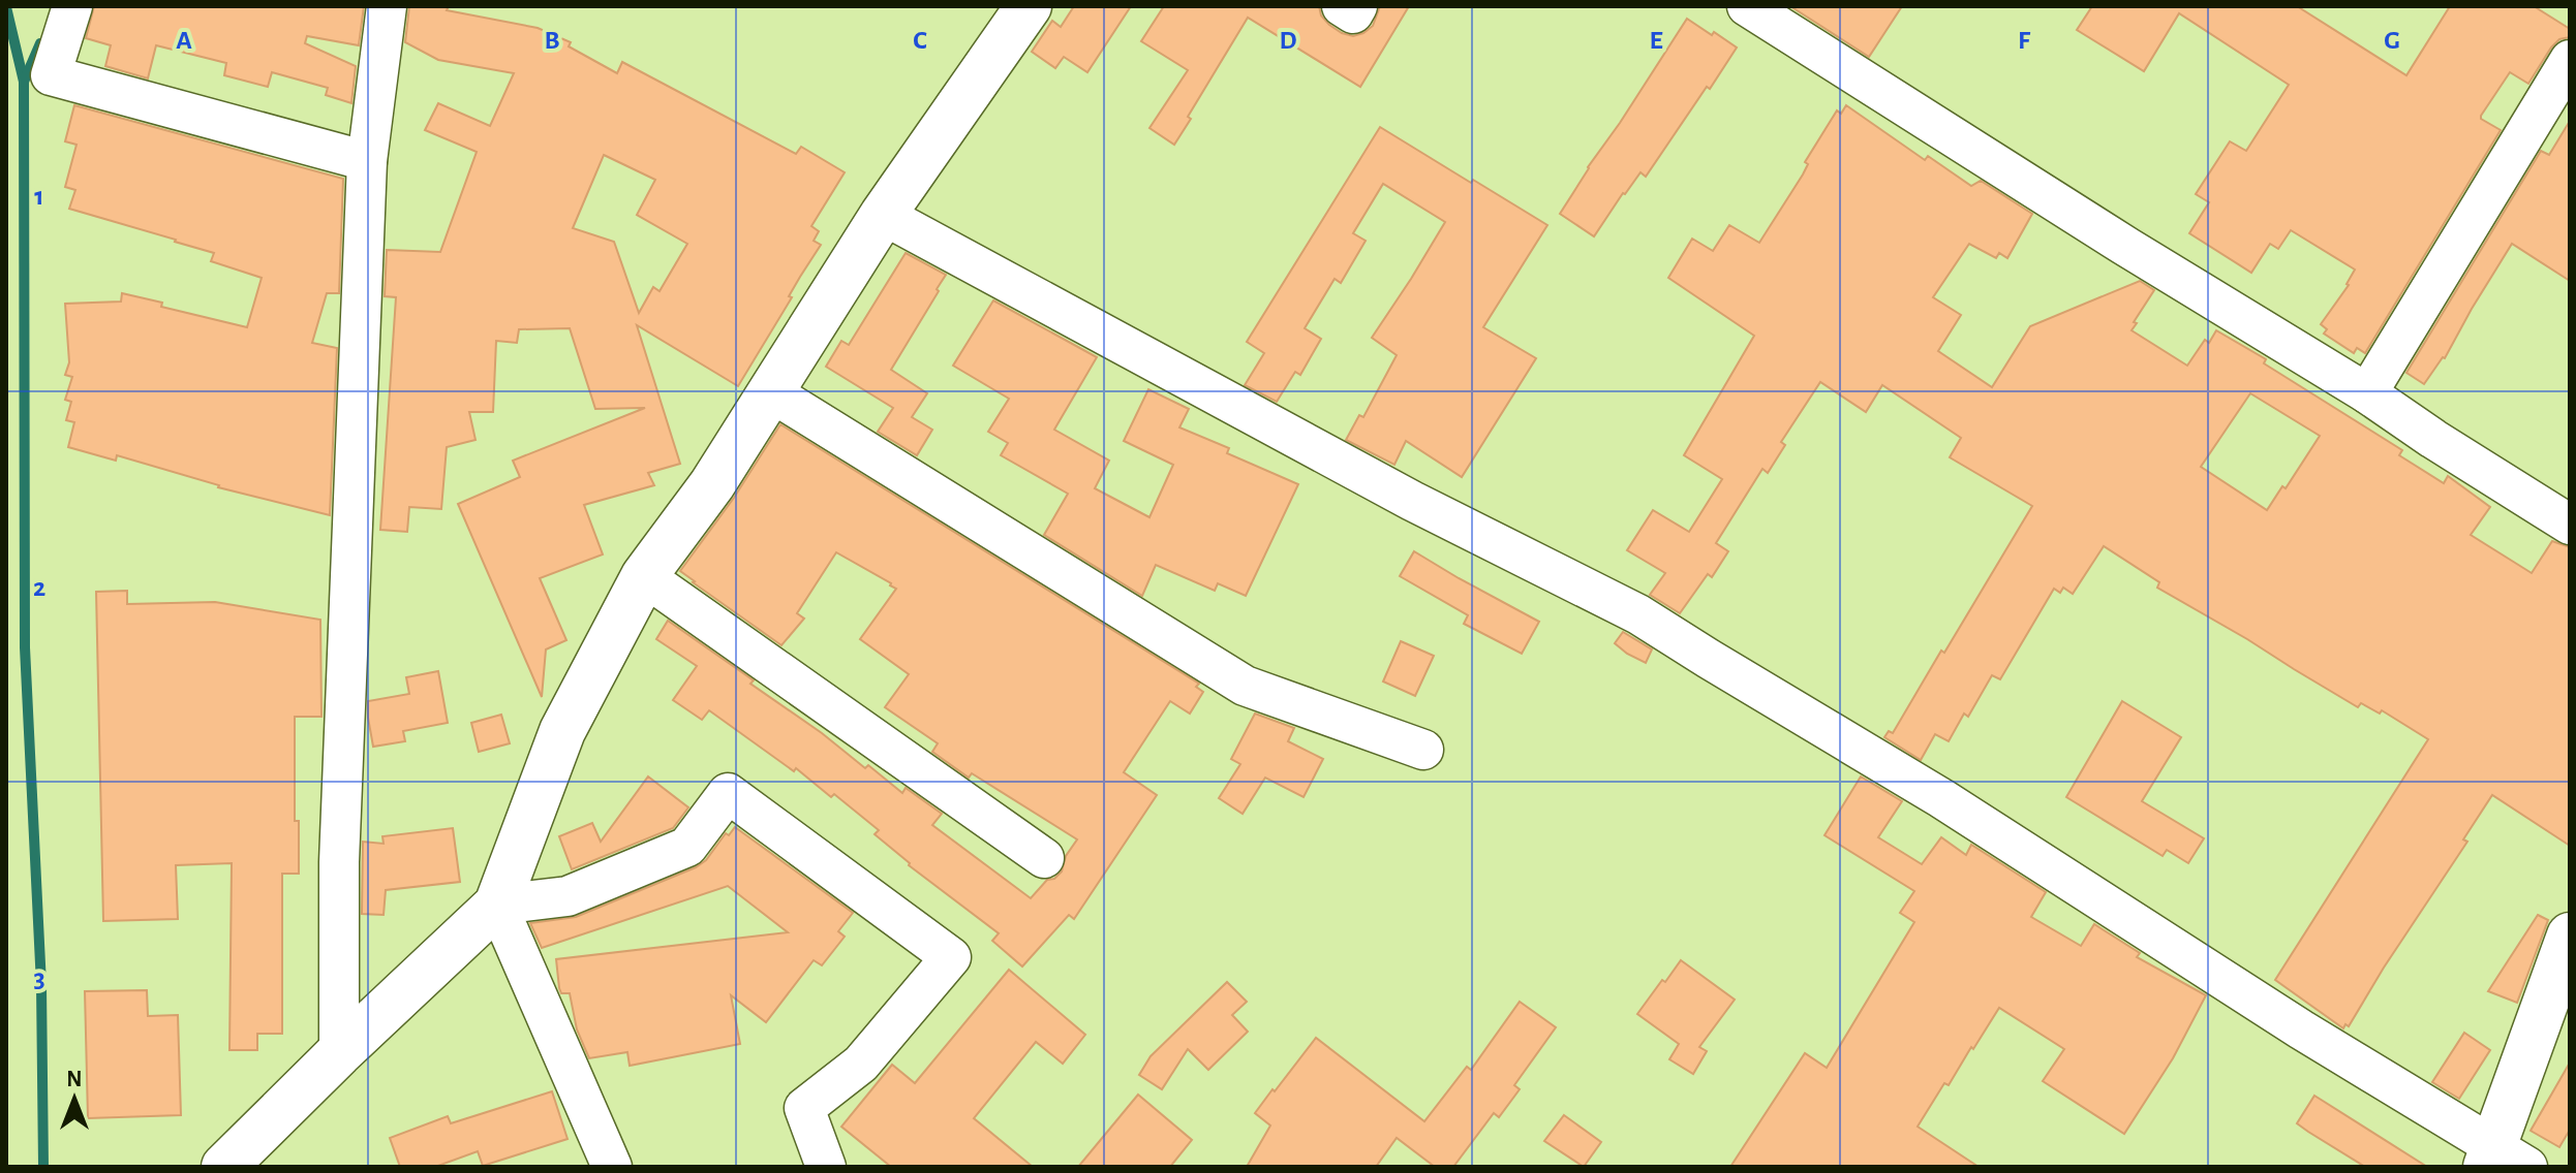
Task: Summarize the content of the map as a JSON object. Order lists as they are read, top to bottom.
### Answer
{
  "north": "top",
  "grid": {
    "columns": [
      "A",
      "B",
      "C",
      "D",
      "E",
      "F",
      "G"
    ],
    "rows": ["1", "2", "3"]
  }
}
